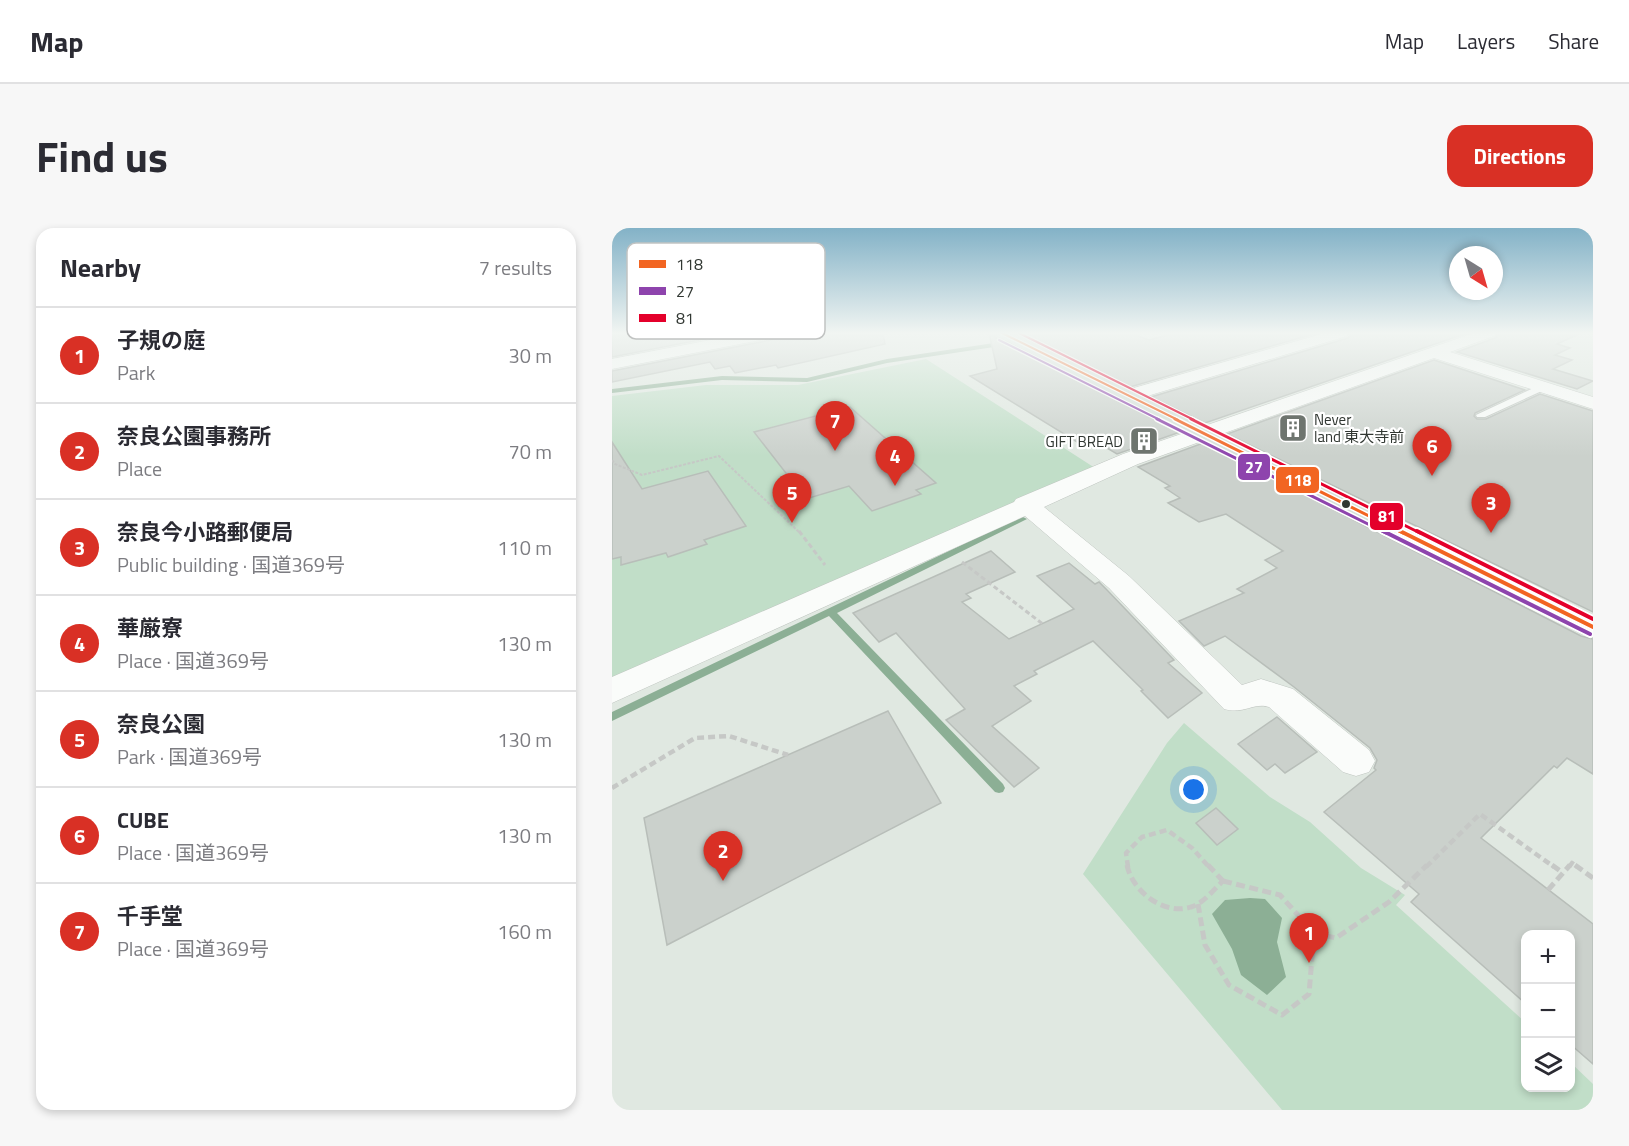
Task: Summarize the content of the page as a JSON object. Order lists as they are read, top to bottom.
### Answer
{
  "places": {
    "building": ["Never land 東大寺前", "GIFT BREAD"]
  },
  "lines": ["transit line 118", "transit line 27", "transit line 81"],
  "legend": ["118", "27", "81"],
  "north": "bottom right",
  "page": {
    "header": "Map",
    "nav": ["Map", "Layers", "Share"],
    "title": "Find us",
    "buttons": "Directions",
    "heading": ["Nearby", "7 results"],
    "list": [
      {
        "mark": "1",
        "name": "子規の庭",
        "note": "Park",
        "value": "30 m"
      },
      {
        "mark": "2",
        "name": "奈良公園事務所",
        "note": "Place",
        "value": "70 m"
      },
      {
        "mark": "3",
        "name": "奈良今小路郵便局",
        "note": "Public building · 国道369号",
        "value": "110 m"
      },
      {
        "mark": "4",
        "name": "華厳寮",
        "note": "Place · 国道369号",
        "value": "130 m"
      },
      {
        "mark": "5",
        "name": "奈良公園",
        "note": "Park · 国道369号",
        "value": "130 m"
      },
      {
        "mark": "6",
        "name": "CUBE",
        "note": "Place · 国道369号",
        "value": "130 m"
      },
      {
        "mark": "7",
        "name": "千手堂",
        "note": "Place · 国道369号",
        "value": "160 m"
      }
    ],
    "pins": [
      "7",
      "6",
      "4",
      "5",
      "3",
      "2",
      "1"
    ],
    "map_buttons": ["+", "−"]
  }
}
